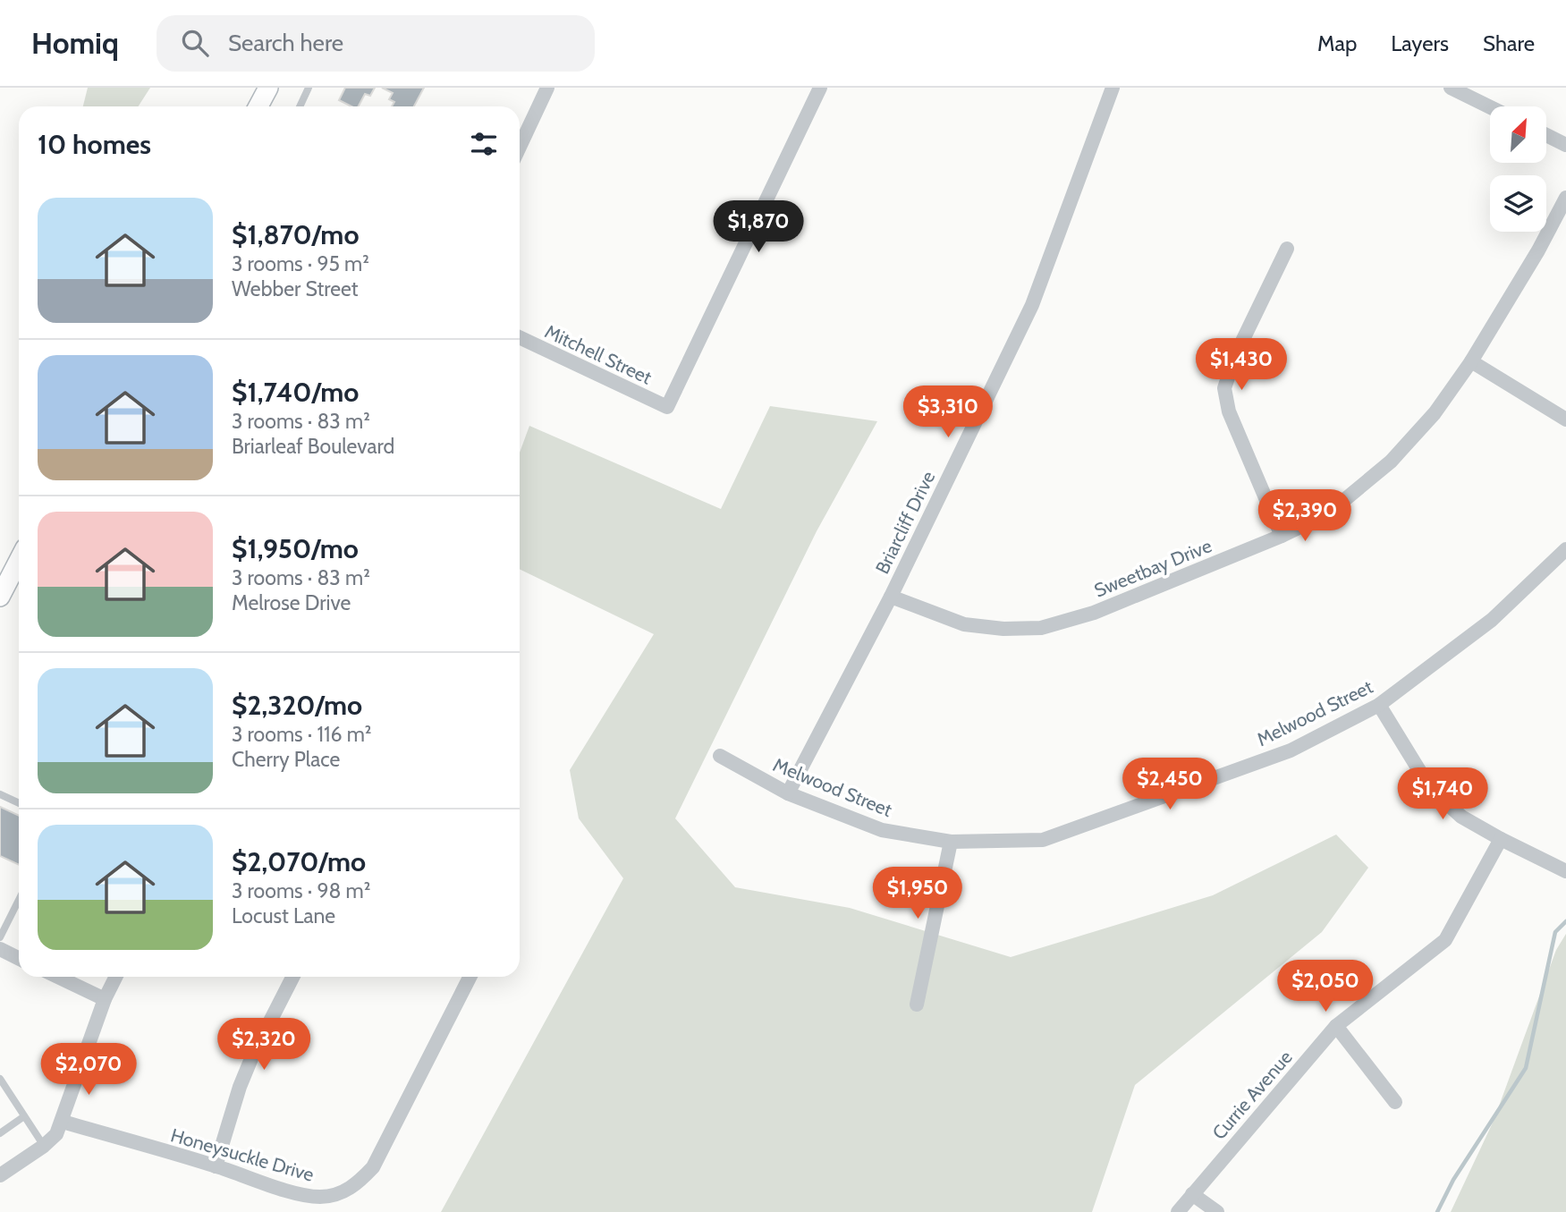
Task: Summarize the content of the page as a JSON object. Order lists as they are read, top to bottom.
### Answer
{
  "streets": {
    "street": [
      "Mitchell Street",
      "Briarcliff Drive",
      "Sweetbay Drive",
      "Melwood Street",
      "Currie Avenue",
      "Honeysuckle Drive"
    ]
  },
  "crossings": [
    ["Briarcliff Drive", "Sweetbay Drive"],
    ["Briarcliff Drive", "Melwood Street"]
  ],
  "north": "top right",
  "page": {
    "header": "Homiq",
    "search": "Search here",
    "nav": ["Map", "Layers", "Share"],
    "heading": "10 homes",
    "list": [
      {
        "name": "$1,870/mo",
        "note": "3 rooms · 95 m² · Webber Street"
      },
      {
        "name": "$1,740/mo",
        "note": "3 rooms · 83 m² · Briarleaf Boulevard"
      },
      {
        "name": "$1,950/mo",
        "note": "3 rooms · 83 m² · Melrose Drive"
      },
      {
        "name": "$2,320/mo",
        "note": "3 rooms · 116 m² · Cherry Place"
      },
      {
        "name": "$2,070/mo",
        "note": "3 rooms · 98 m² · Locust Lane"
      }
    ],
    "price": [
      "$1,870",
      "$1,430",
      "$3,310",
      "$2,390",
      "$2,450",
      "$1,740",
      "$1,950",
      "$2,050",
      "$2,320",
      "$2,070"
    ]
  }
}
